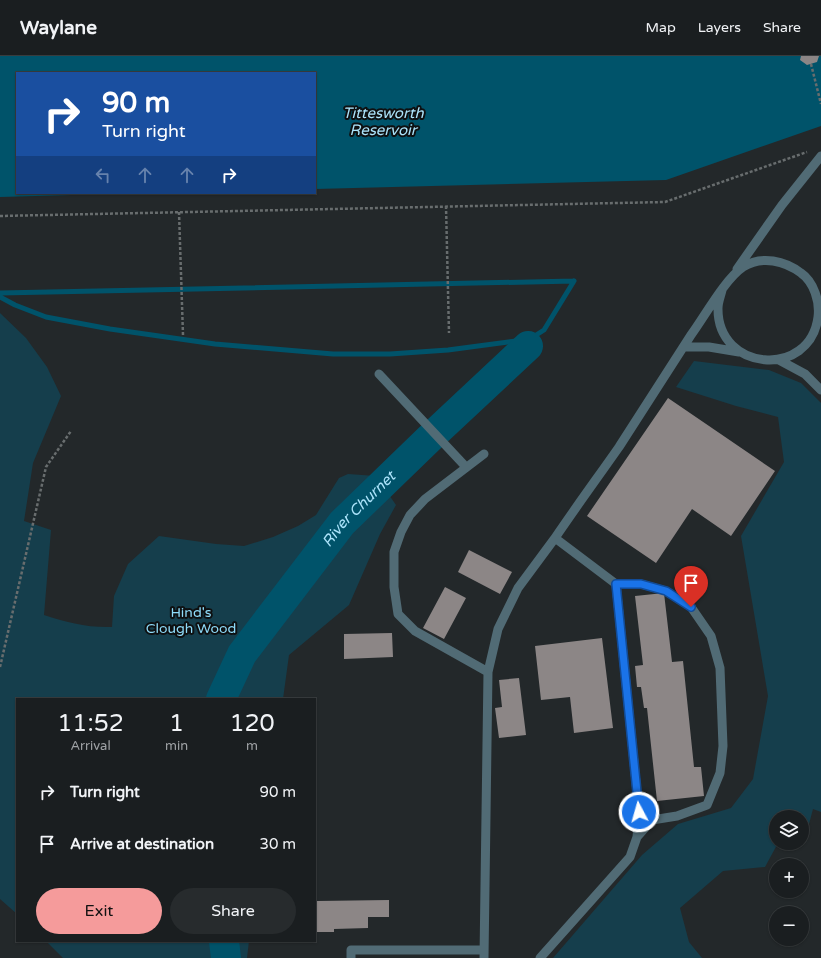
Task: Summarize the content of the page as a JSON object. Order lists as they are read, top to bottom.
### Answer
{
  "water": ["Tittesworth Reservoir", "River Churnet"],
  "parks": ["Hind's Clough Wood"],
  "page": {
    "header": "Waylane",
    "nav": ["Map", "Layers", "Share"],
    "turn": ["90 m", "Turn right"],
    "eta": [
      "11:52",
      "Arrival",
      "1",
      "min",
      "120",
      "m"
    ],
    "list": [
      {
        "name": "Turn right",
        "value": "90 m"
      },
      {
        "name": "Arrive at destination",
        "value": "30 m"
      }
    ],
    "map_buttons": ["+", "−"],
    "buttons": ["Exit", "Share"]
  }
}
